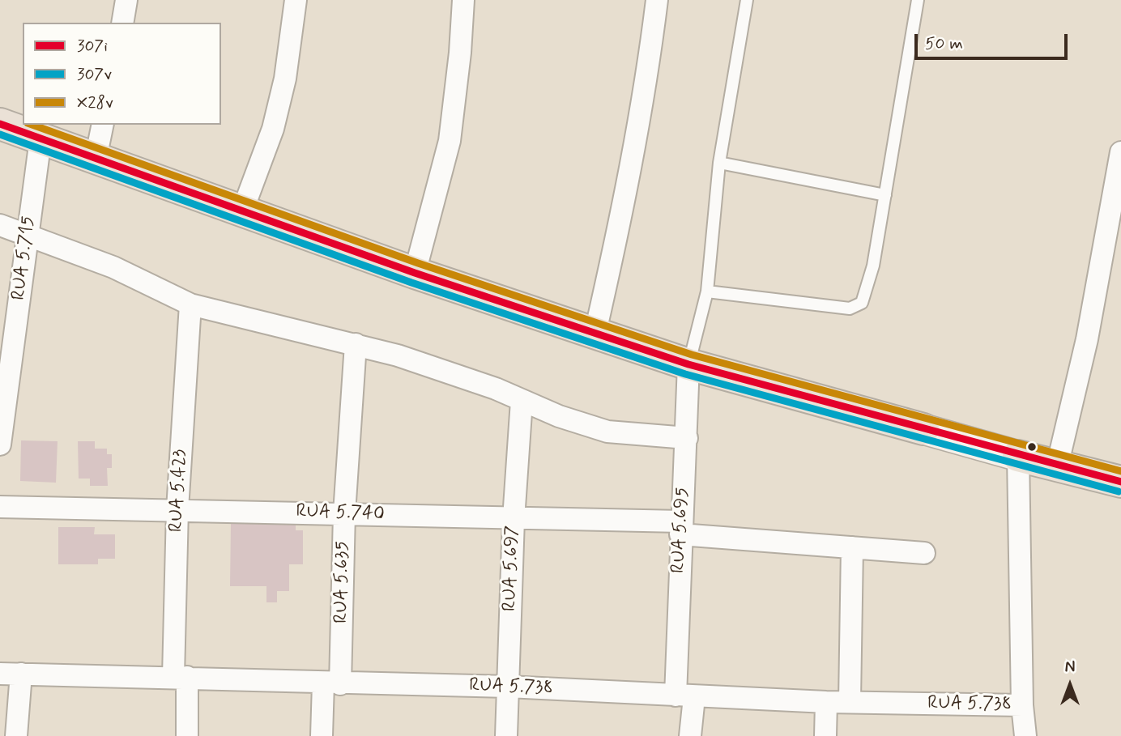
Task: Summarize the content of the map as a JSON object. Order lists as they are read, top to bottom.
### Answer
{
  "streets": {
    "street": [
      "RUA 5.715",
      "RUA 5.423",
      "RUA 5.740",
      "RUA 5.695",
      "RUA 5.697",
      "RUA 5.635",
      "RUA 5.738"
    ]
  },
  "crossings": [
    ["RUA 5.423", "RUA 5.740"],
    ["RUA 5.423", "RUA 5.738"],
    ["RUA 5.740", "RUA 5.695"],
    ["RUA 5.740", "RUA 5.697"],
    ["RUA 5.740", "RUA 5.635"],
    ["RUA 5.695", "RUA 5.738"],
    ["RUA 5.697", "RUA 5.738"],
    ["RUA 5.635", "RUA 5.738"]
  ],
  "lines": ["transit line 307i", "transit line X28v", "transit line 307v"],
  "legend": ["307i", "307v", "X28v"],
  "scale_bar": "50 m",
  "north": "top"
}
